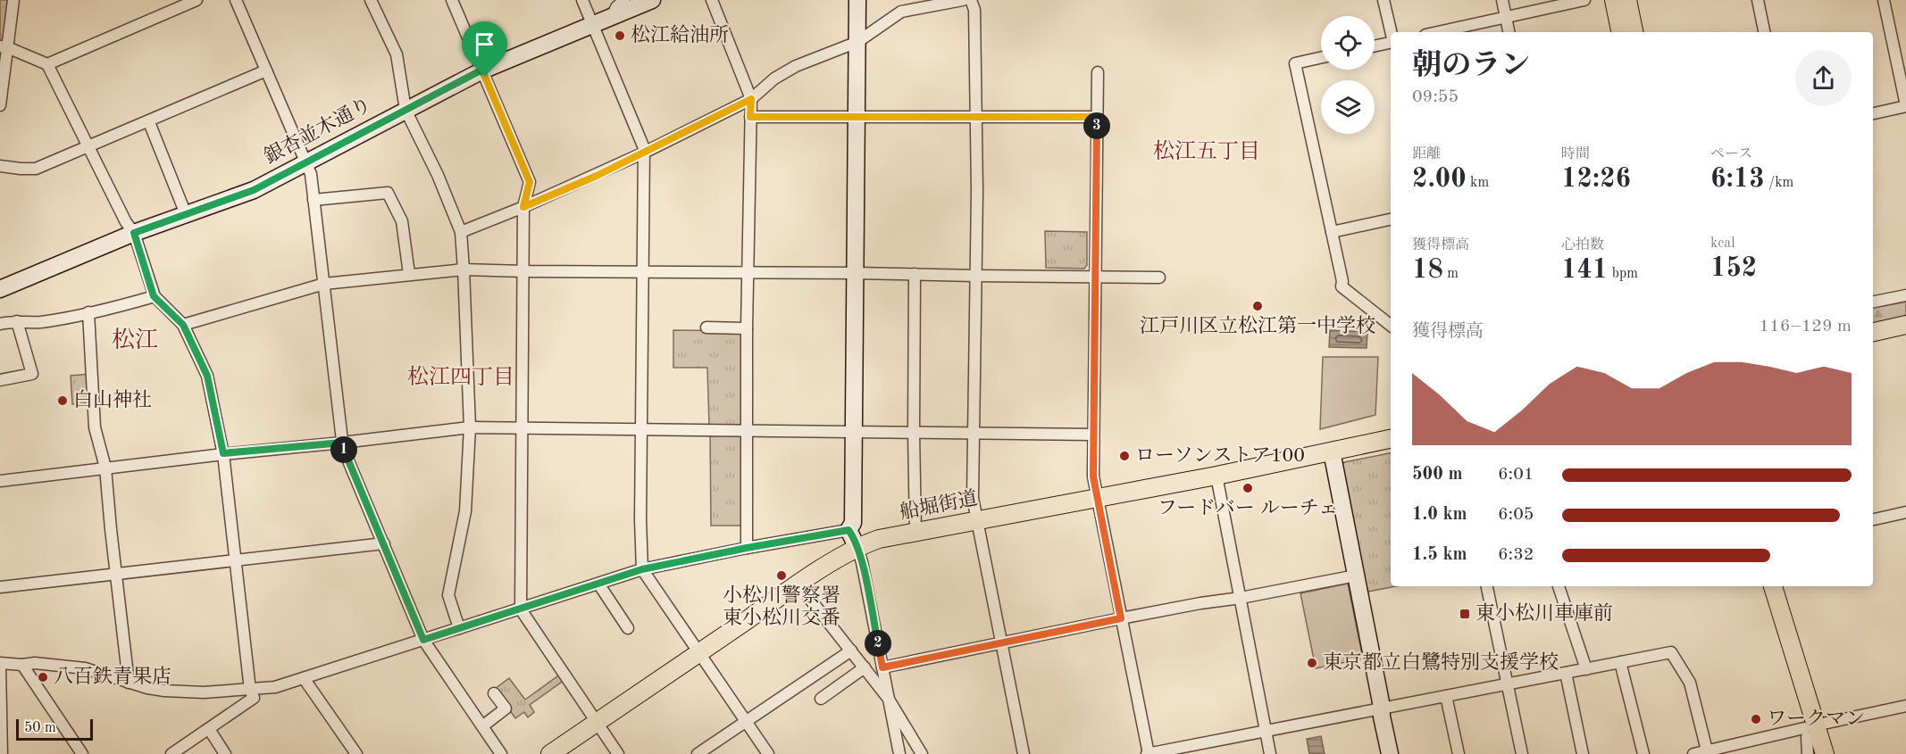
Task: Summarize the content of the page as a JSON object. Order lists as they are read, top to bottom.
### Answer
{
  "streets": {
    "main road": ["船堀街道"],
    "street": ["銀杏並木通り"]
  },
  "districts": ["松江五丁目", "松江", "松江四丁目"],
  "places": {
    "other": [
      "松江給油所",
      "江戸川区立松江第一中学校",
      "白山神社",
      "ローソンストア100",
      "フードバー ルーチェ",
      "小松川警察署 東小松川交番",
      "東京都立白鷺特別支援学校",
      "八百鉄青果店",
      "ワークマン"
    ],
    "transit": ["東小松川車庫前"]
  },
  "scale_bar": "50 m",
  "page": {
    "heading": ["朝のラン", "09:55"],
    "pins": ["3", "1", "2"],
    "stats": [
      ["距離", "2.00 km"],
      ["時間", "12:26"],
      ["ペース", "6:13 /km"],
      ["獲得標高", "18 m"],
      ["心拍数", "141 bpm"],
      ["kcal", "152"]
    ],
    "chart": ["獲得標高", "116–129 m"],
    "list": [
      {
        "name": "500 m",
        "note": "6:01"
      },
      {
        "name": "1.0 km",
        "note": "6:05"
      },
      {
        "name": "1.5 km",
        "note": "6:32"
      }
    ],
    "scale": "50 m"
  }
}
